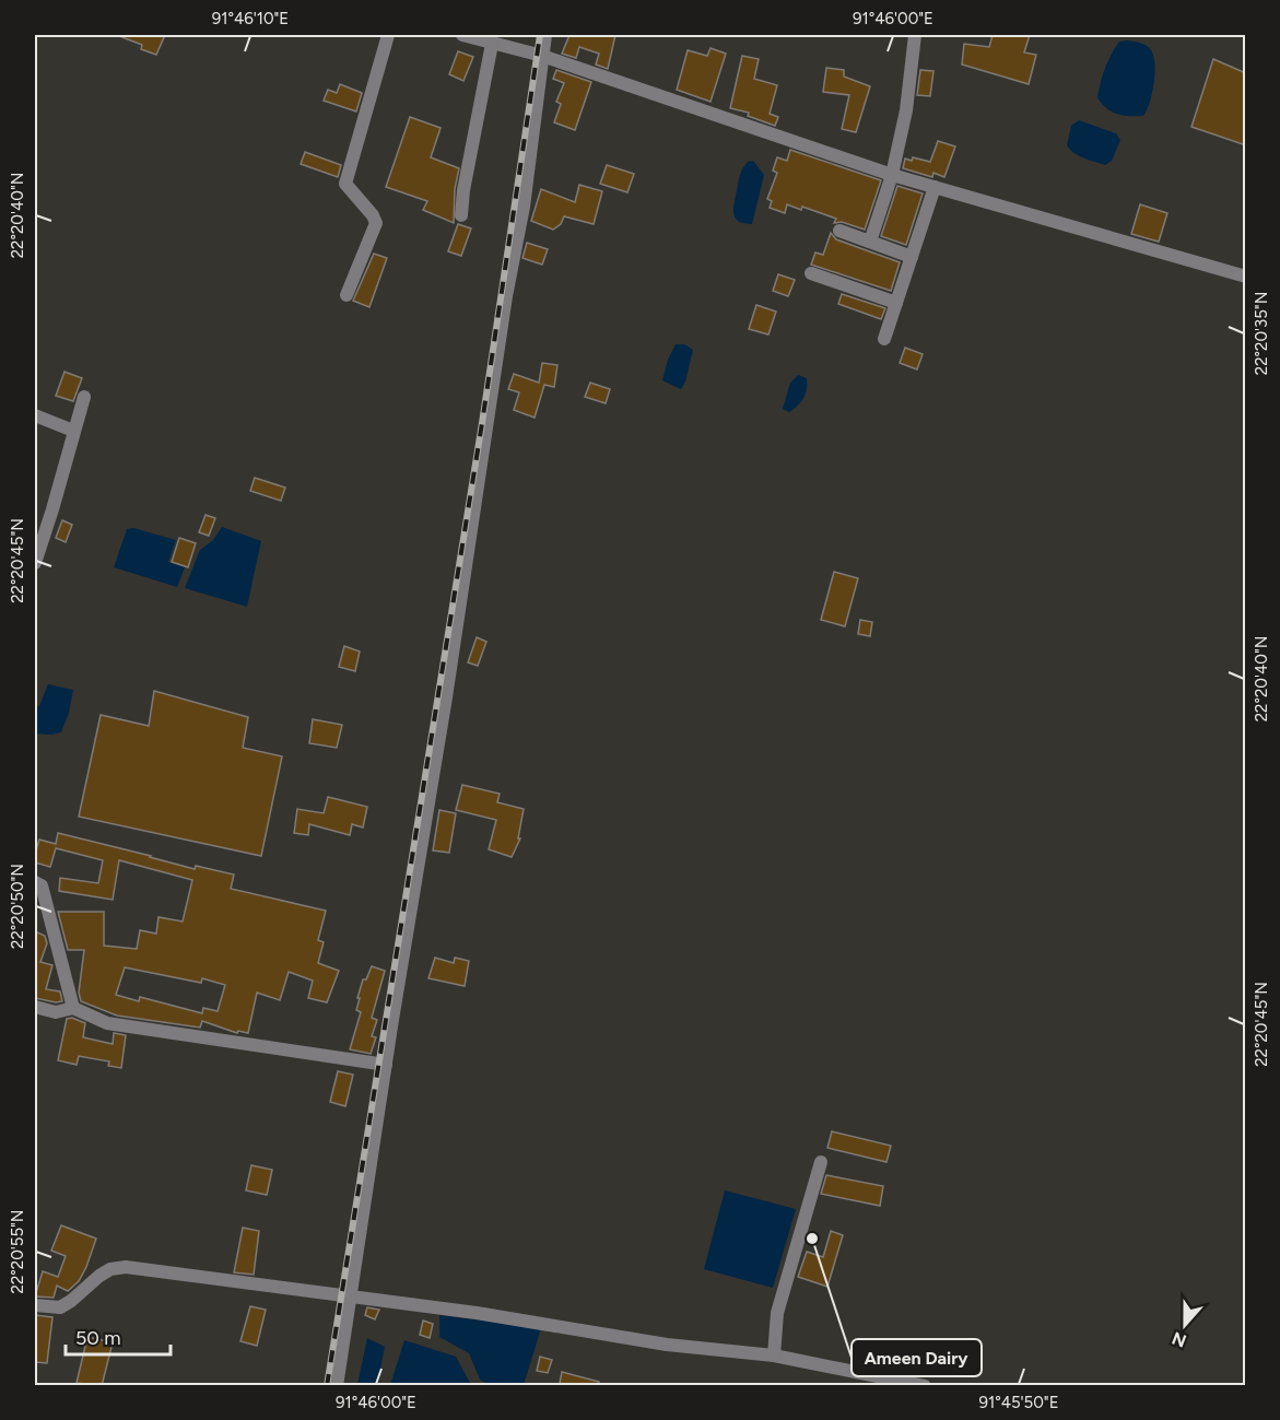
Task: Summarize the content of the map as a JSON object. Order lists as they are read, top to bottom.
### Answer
{
  "places": ["Ameen Dairy"],
  "scale_bar": "50 m",
  "north": "bottom",
  "coordinates": [
    "91°46'10\"E",
    "91°46'00\"E",
    "22°20'40\"N",
    "22°20'35\"N",
    "22°20'45\"N",
    "22°20'50\"N",
    "22°20'55\"N",
    "91°45'50\"E"
  ]
}
